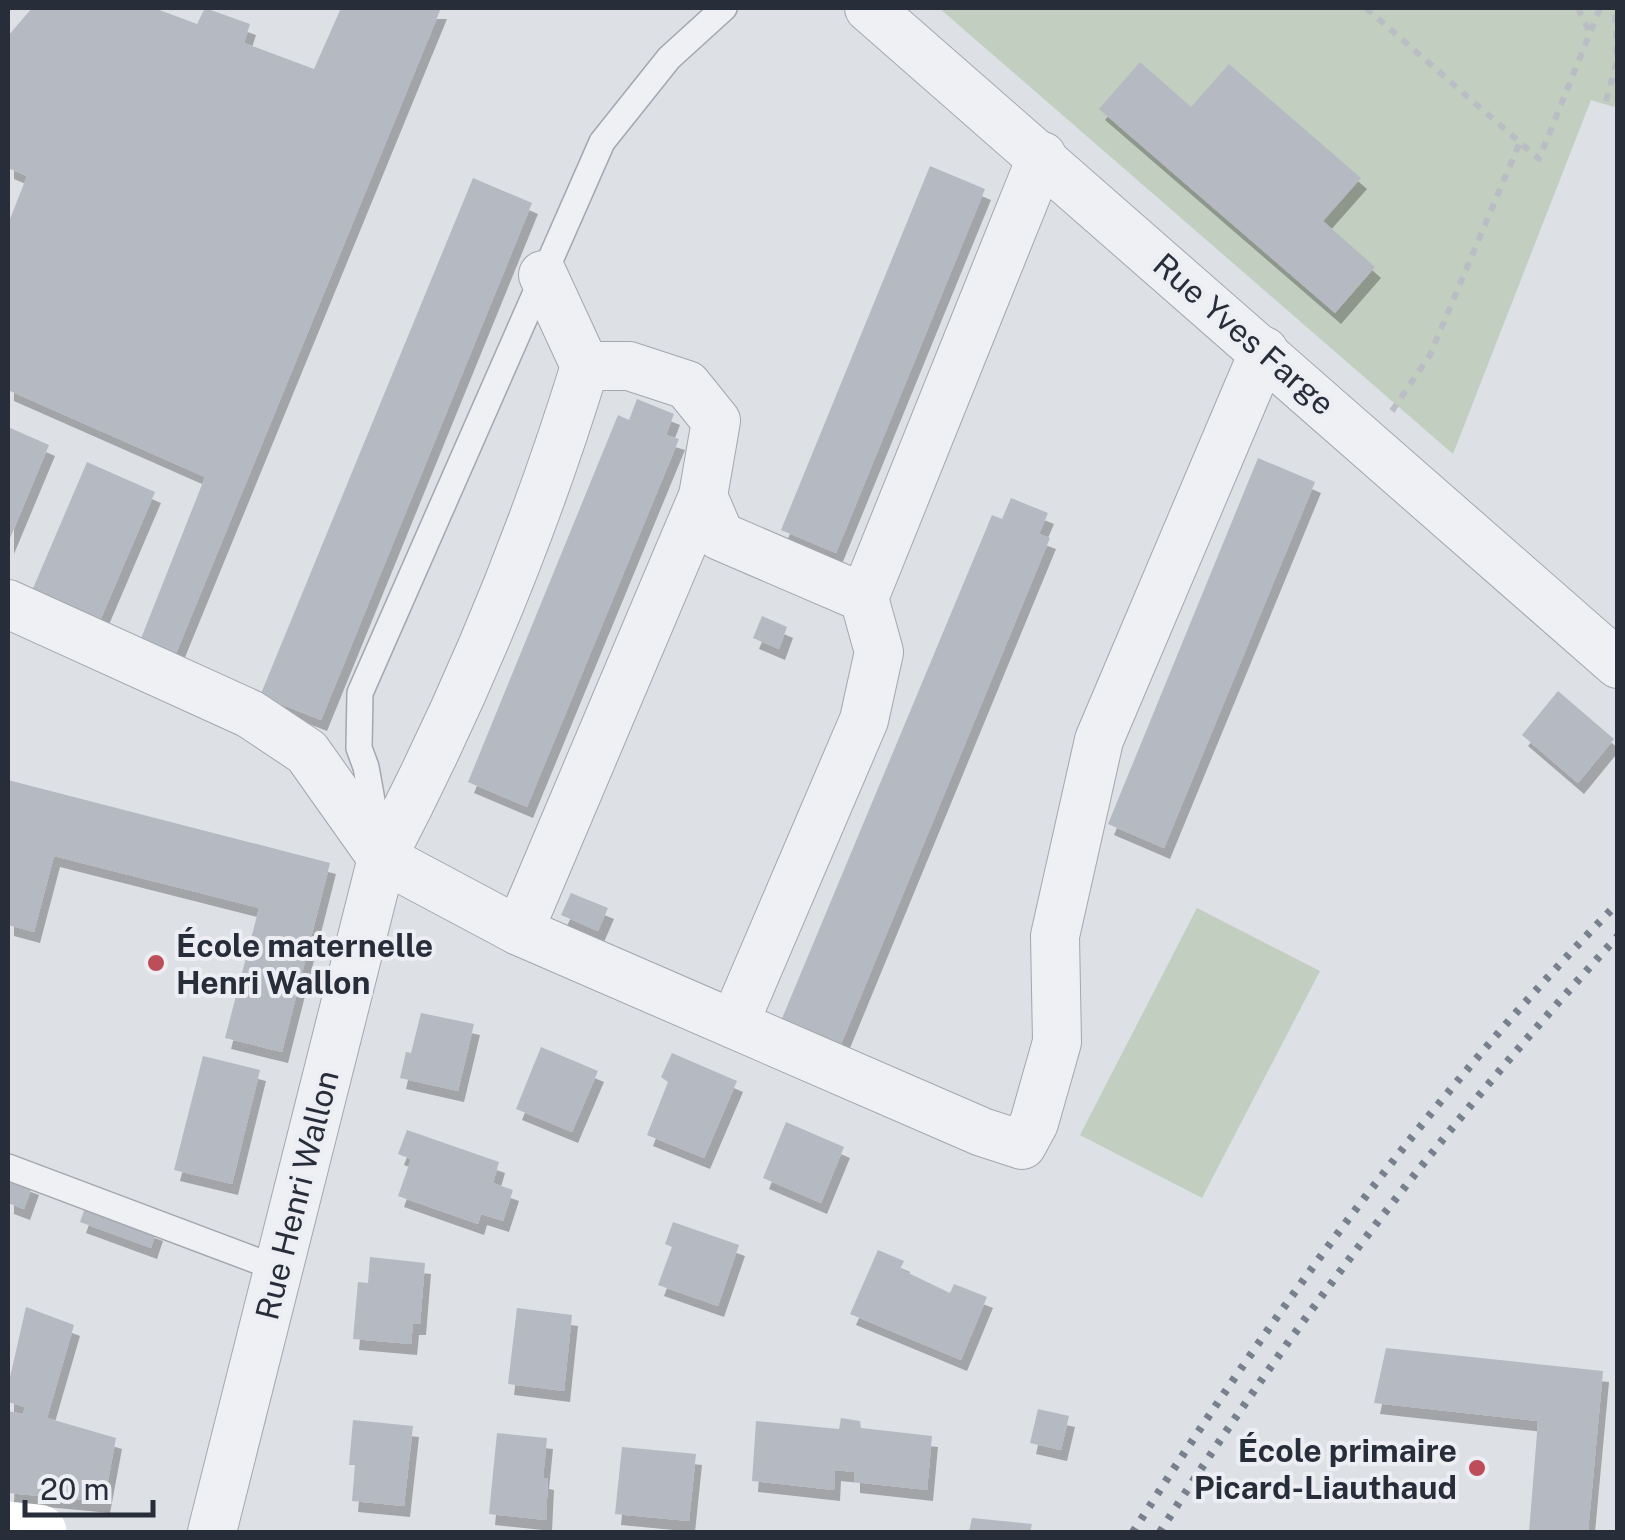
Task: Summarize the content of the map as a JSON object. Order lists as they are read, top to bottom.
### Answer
{
  "streets": {
    "street": ["Rue Yves Farge", "Rue Henri Wallon"]
  },
  "places": ["École maternelle Henri Wallon", "École primaire Picard-Liauthaud"],
  "scale_bar": "20 m"
}
